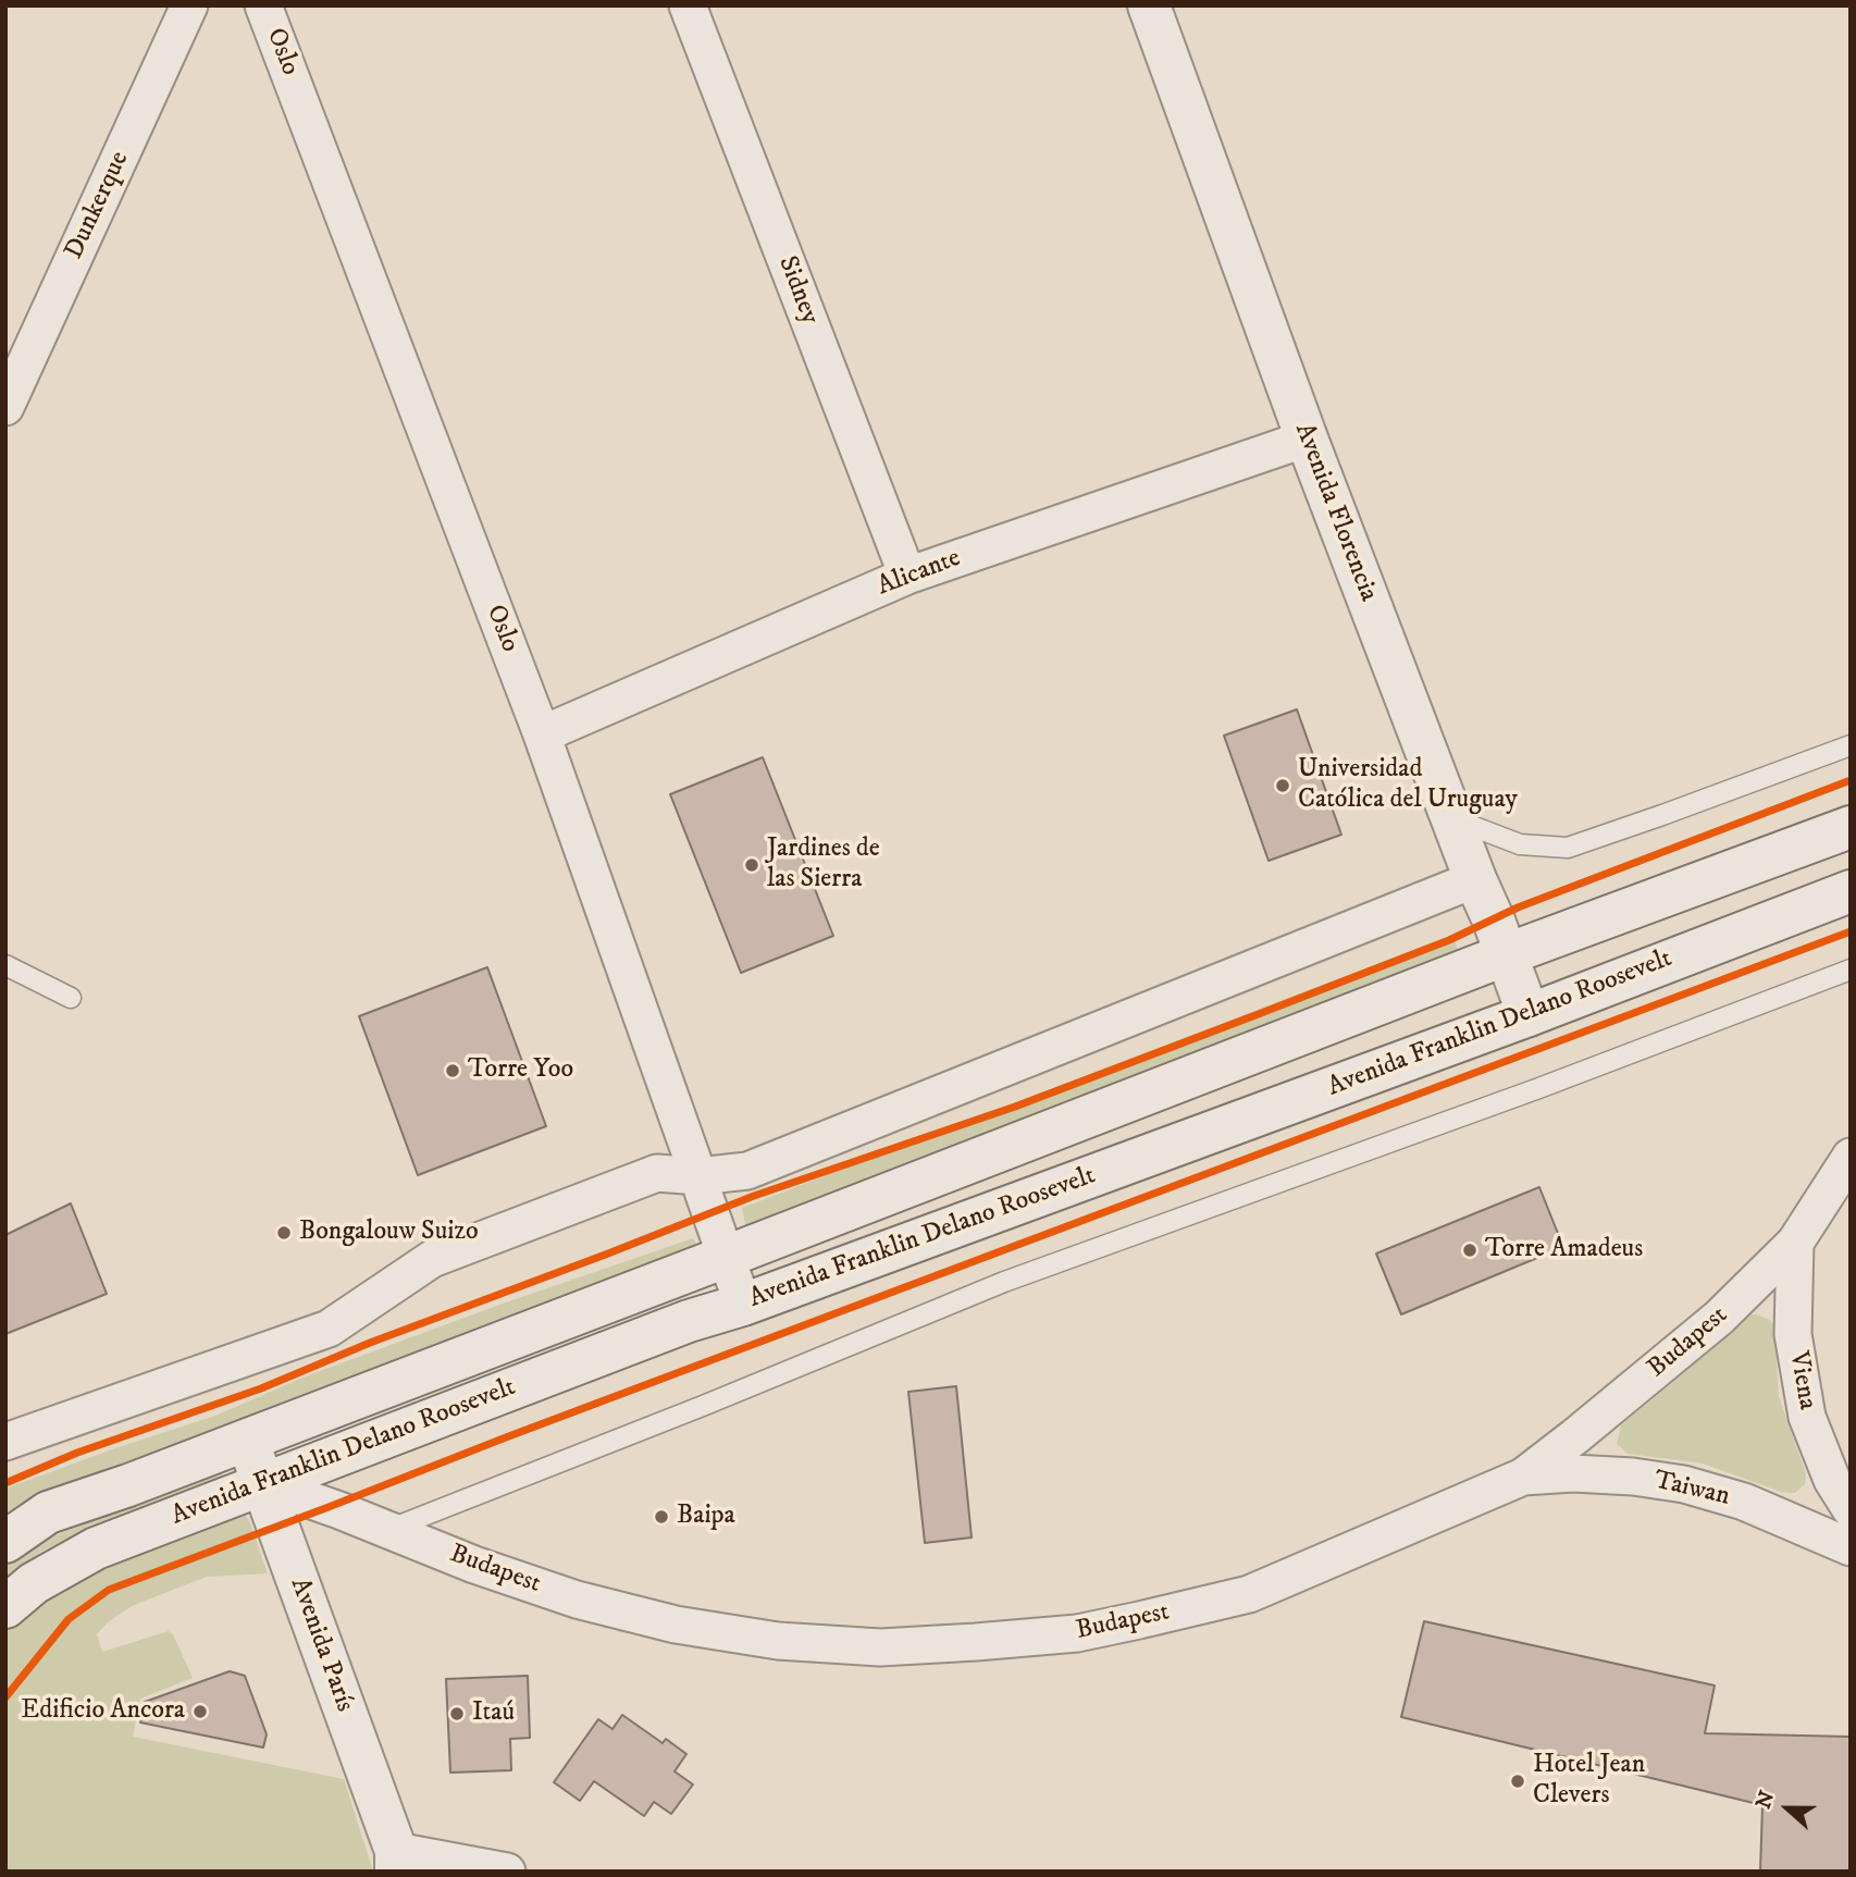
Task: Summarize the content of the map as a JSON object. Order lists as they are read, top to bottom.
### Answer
{
  "streets": {
    "main road": ["Avenida Florencia", "Avenida Franklin Delano Roosevelt", "Avenida París"],
    "street": [
      "Oslo",
      "Dunkerque",
      "Sidney",
      "Alicante",
      "Budapest",
      "Viena",
      "Taiwan"
    ]
  },
  "crossings": [
    ["Oslo", "Alicante"],
    ["Oslo", "Avenida Franklin Delano Roosevelt"],
    ["Sidney", "Alicante"],
    ["Avenida Florencia", "Alicante"],
    ["Avenida Florencia", "Avenida Franklin Delano Roosevelt"],
    ["Avenida Franklin Delano Roosevelt", "Budapest"],
    ["Avenida Franklin Delano Roosevelt", "Avenida París"],
    ["Budapest", "Viena"],
    ["Budapest", "Taiwan"],
    ["Budapest", "Avenida París"]
  ],
  "places": [
    "Universidad Católica del Uruguay",
    "Jardines de las Sierra",
    "Torre Yoo",
    "Bongalouw Suizo",
    "Torre Amadeus",
    "Baipa",
    "Edificio Ancora",
    "Itaú",
    "Hotel Jean Clevers"
  ],
  "north": "left"
}
